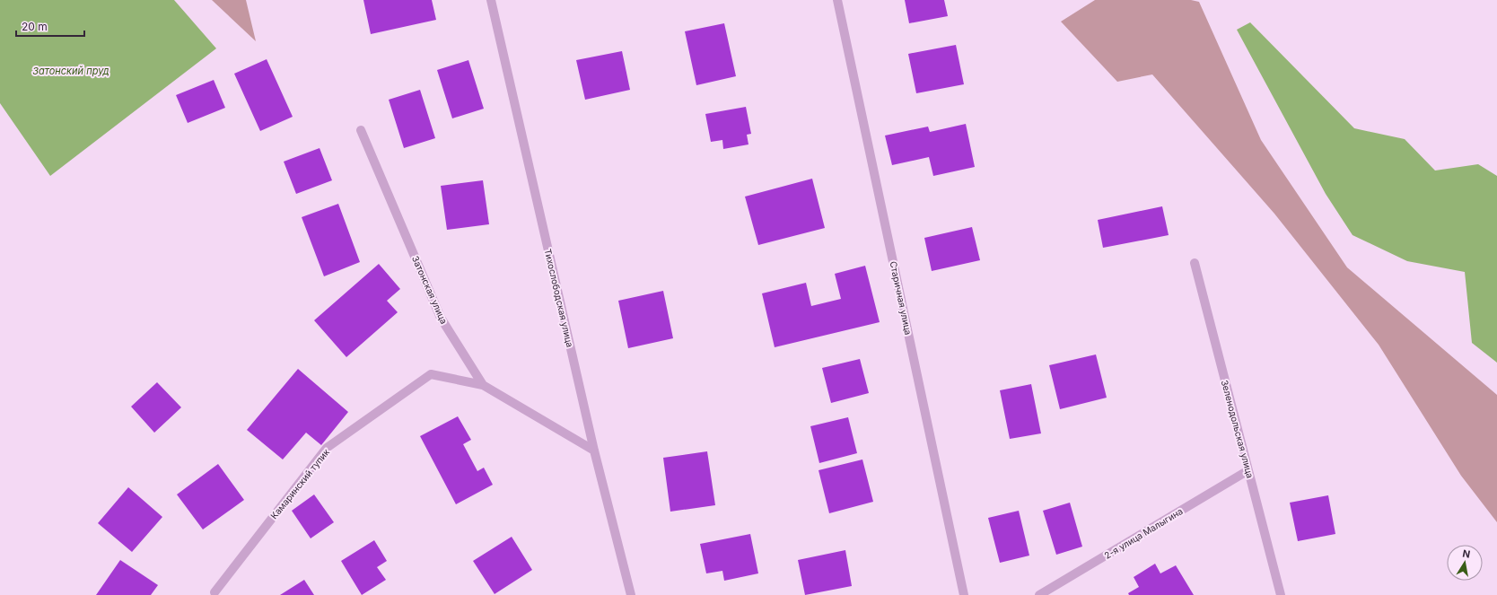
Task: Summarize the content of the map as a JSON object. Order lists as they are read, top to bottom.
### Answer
{
  "streets": {
    "street": [
      "Затонская улица",
      "Тихослободская улица",
      "Старичная улица",
      "Зеленодольская улица",
      "Камаринский тупик",
      "2-я улица Малыгина"
    ]
  },
  "crossings": [
    ["Затонская улица", "Тихослободская улица"],
    ["Затонская улица", "Камаринский тупик"],
    ["Зеленодольская улица", "2-я улица Малыгина"]
  ],
  "water": ["Затонский пруд"],
  "scale_bar": "20 m",
  "north": "top"
}
